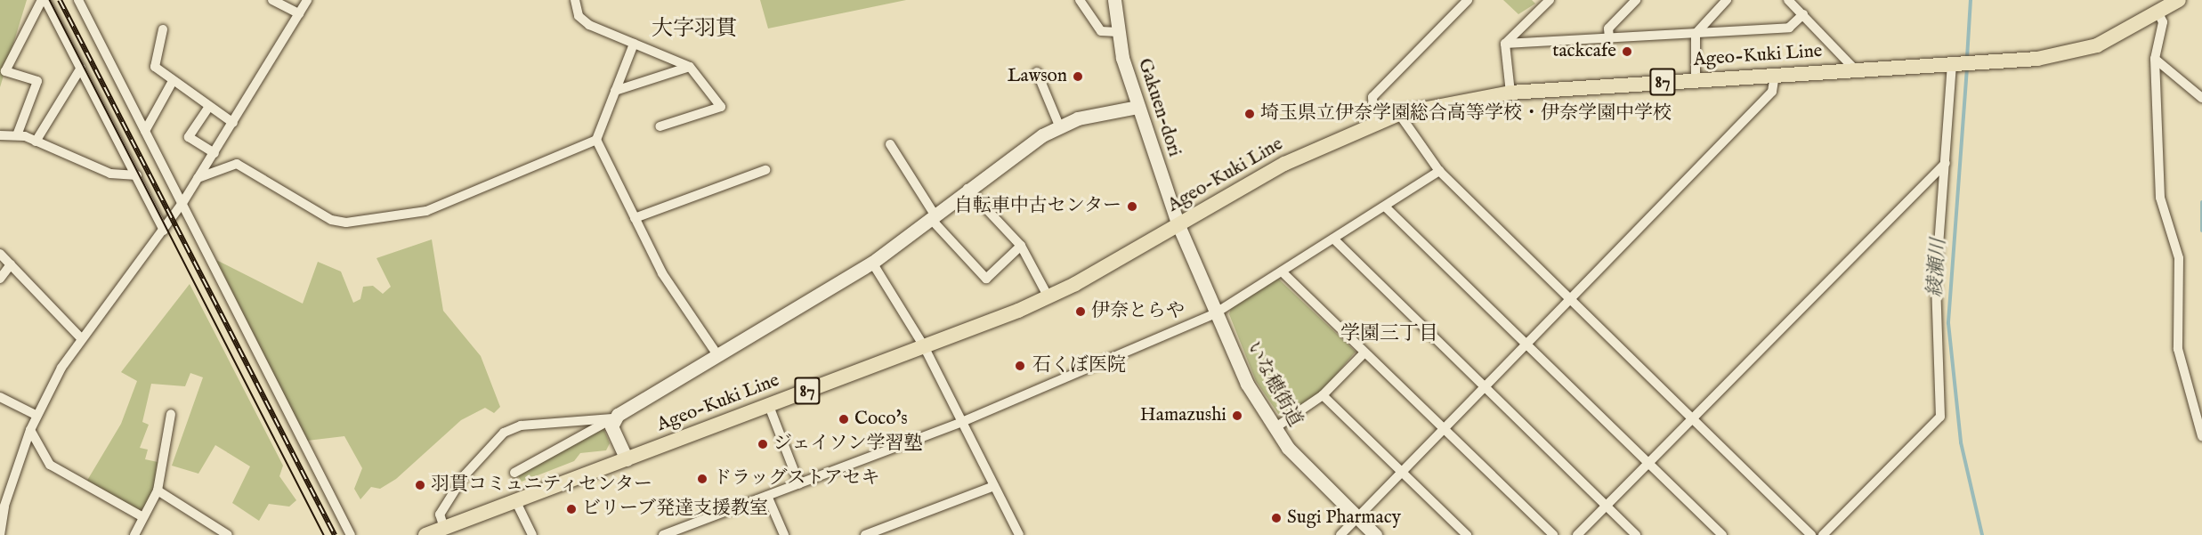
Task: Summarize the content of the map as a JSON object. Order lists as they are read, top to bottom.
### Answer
{
  "streets": {
    "main road": ["Ageo-Kuki Line", "87"],
    "street": ["Gakuen-dori", "いな穂街道"]
  },
  "crossings": [
    ["Ageo-Kuki Line", "Gakuen-dori"],
    ["Ageo-Kuki Line", "いな穂街道"],
    ["Gakuen-dori", "いな穂街道"]
  ],
  "districts": ["大字羽貫", "学園三丁目"],
  "water": ["綾瀬川"],
  "places": [
    "tackcafe",
    "Lawson",
    "埼玉県立伊奈学園総合高等学校・伊奈学園中学校",
    "自転車中古センター",
    "伊奈とらや",
    "石くぼ医院",
    "Hamazushi",
    "Coco's",
    "ジェイソン学習塾",
    "ドラッグストアセキ",
    "羽貫コミュニティセンター",
    "ビリーブ発達支援教室",
    "Sugi Pharmacy"
  ]
}
